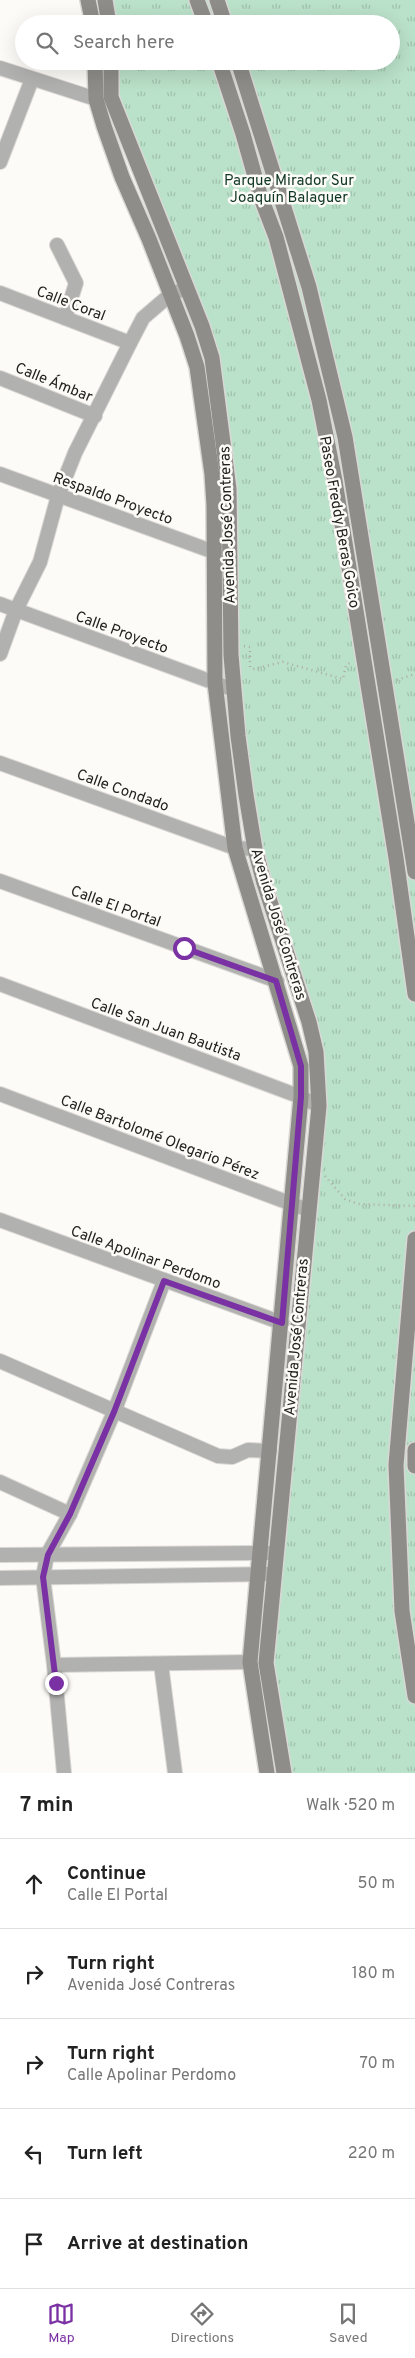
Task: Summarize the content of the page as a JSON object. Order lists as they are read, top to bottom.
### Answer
{
  "streets": {
    "main road": ["Paseo Freddy Beras Goico", "Avenida José Contreras"],
    "street": [
      "Calle Coral",
      "Calle Ámbar",
      "Respaldo Proyecto",
      "Calle Proyecto",
      "Calle Condado",
      "Calle El Portal",
      "Calle San Juan Bautista",
      "Calle Bartolomé Olegario Pérez",
      "Calle Apolinar Perdomo"
    ]
  },
  "crossings": [
    ["Respaldo Proyecto", "Avenida José Contreras"],
    ["Avenida José Contreras", "Calle Proyecto"],
    ["Avenida José Contreras", "Calle Condado"],
    ["Avenida José Contreras", "Calle El Portal"],
    ["Avenida José Contreras", "Calle San Juan Bautista"],
    ["Avenida José Contreras", "Calle Bartolomé Olegario Pérez"],
    ["Avenida José Contreras", "Calle Apolinar Perdomo"]
  ],
  "parks": ["Parque Mirador Sur Joaquín Balaguer"],
  "page": {
    "search": "Search here",
    "heading": ["7 min", "Walk · 520 m"],
    "list": [
      ["Continue", "Calle El Portal", "50 m"],
      ["Turn right", "Avenida José Contreras", "180 m"],
      ["Turn right", "Calle Apolinar Perdomo", "70 m"],
      ["Turn left", "220 m"],
      "Arrive at destination"
    ],
    "nav": ["Map", "Directions", "Saved"]
  }
}
